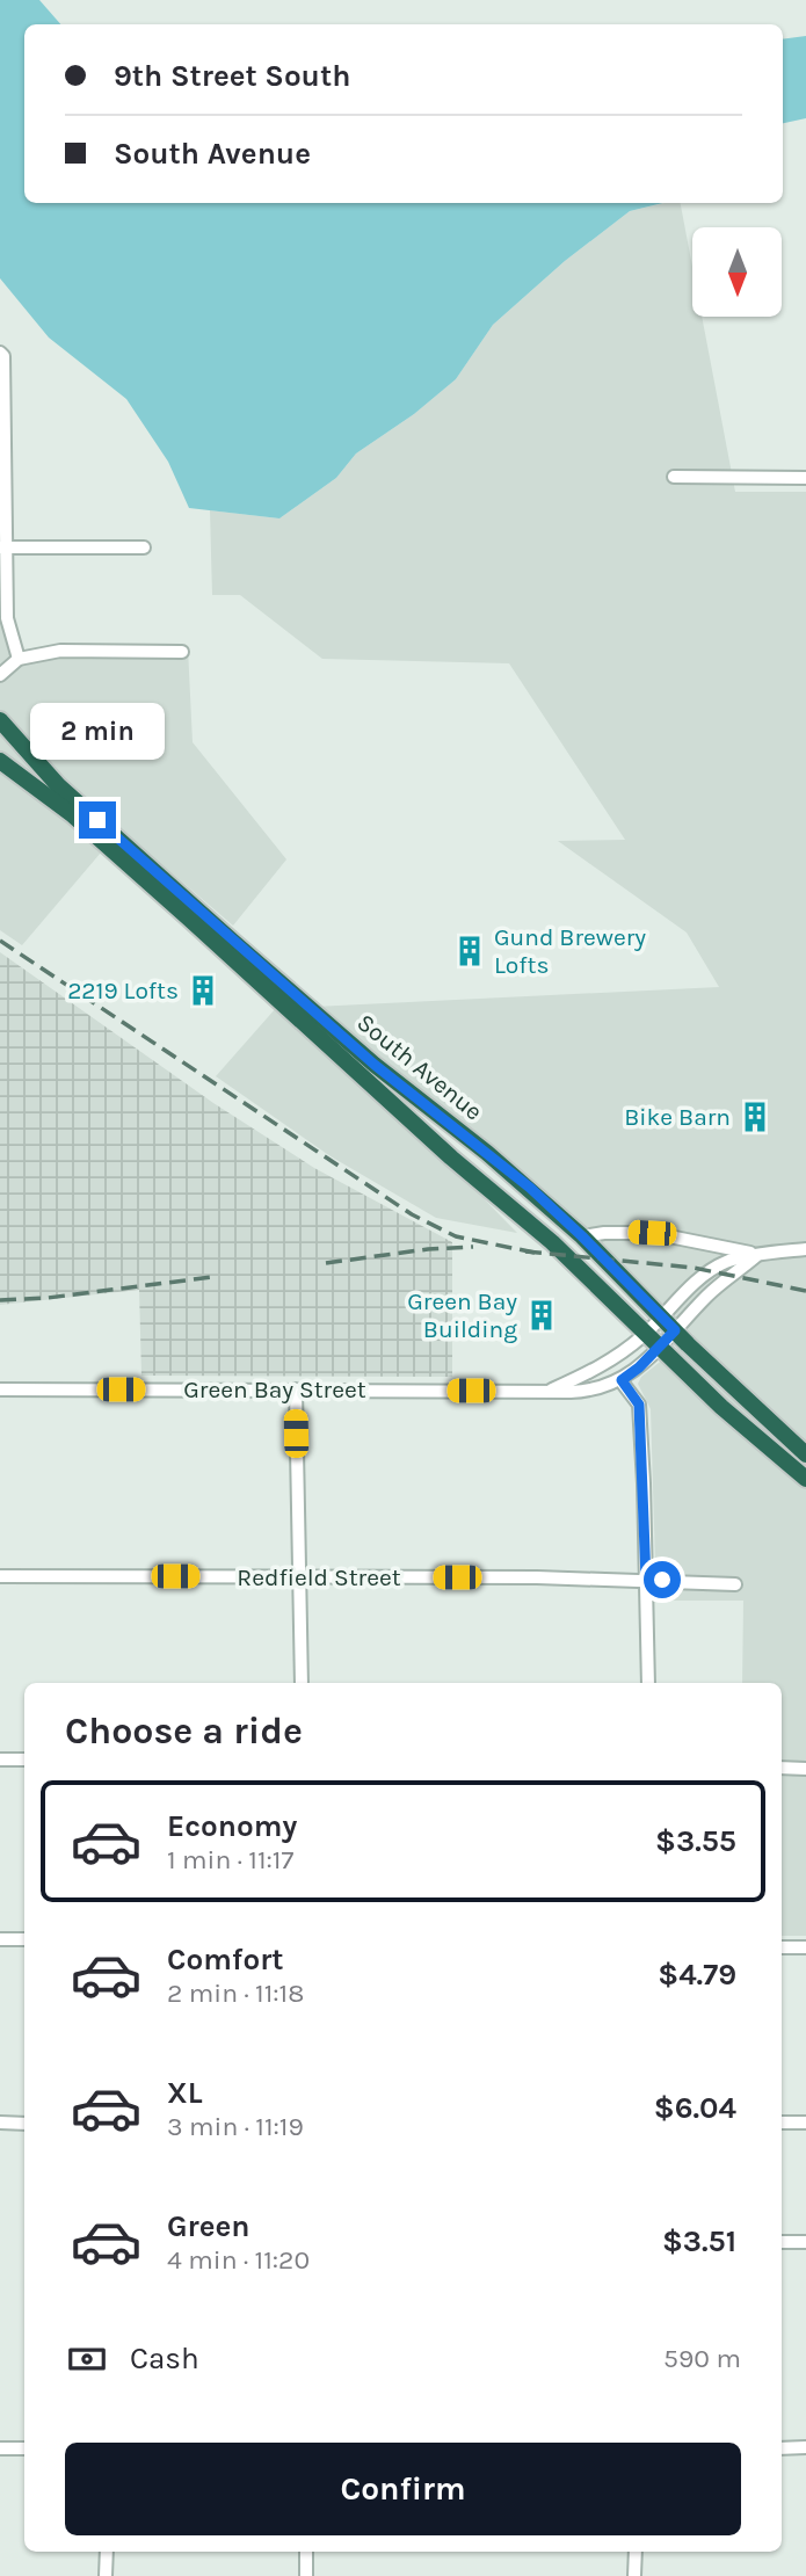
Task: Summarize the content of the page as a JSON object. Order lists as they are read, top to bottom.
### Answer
{
  "streets": {
    "highway": ["South Avenue"],
    "street": ["Green Bay Street", "Redfield Street"]
  },
  "crossings": [
    ["South Avenue", "Green Bay Street"]
  ],
  "places": {
    "building": [
      "Gund Brewery Lofts",
      "2219 Lofts",
      "Bike Barn",
      "Green Bay Building"
    ]
  },
  "north": "bottom",
  "page": {
    "banner": ["9th Street South", "South Avenue"],
    "bubble": "2 min",
    "heading": "Choose a ride",
    "list": [
      {
        "name": "Economy",
        "note": "1 min · 11:17",
        "value": "$3.55"
      },
      {
        "name": "Comfort",
        "note": "2 min · 11:18",
        "value": "$4.79"
      },
      {
        "name": "XL",
        "note": "3 min · 11:19",
        "value": "$6.04"
      },
      {
        "name": "Green",
        "note": "4 min · 11:20",
        "value": "$3.51"
      }
    ],
    "pay": ["Cash", "590 m"],
    "buttons": "Confirm"
  }
}
